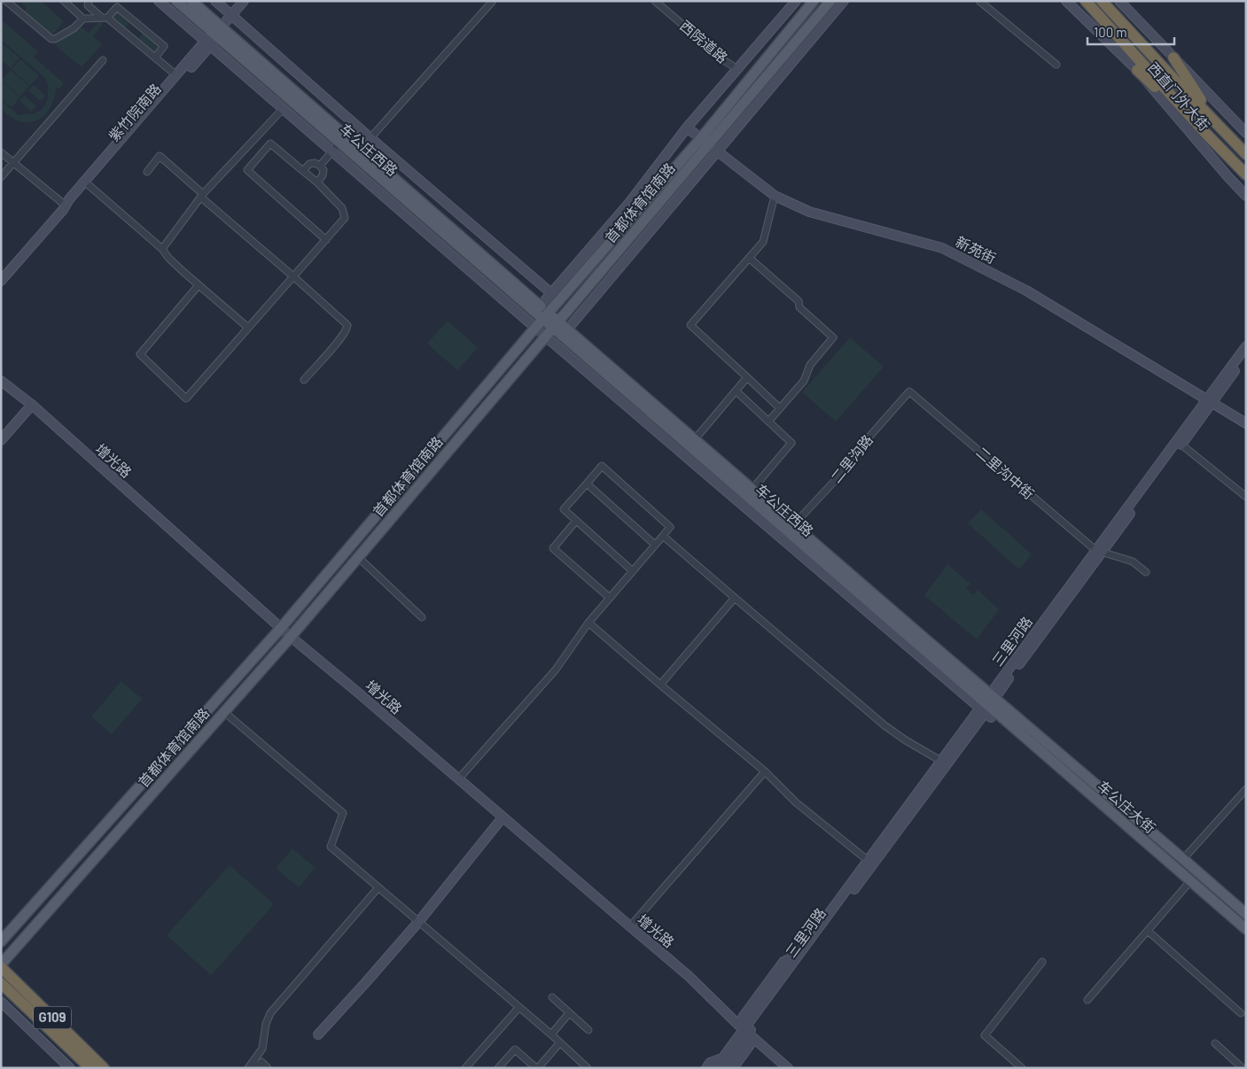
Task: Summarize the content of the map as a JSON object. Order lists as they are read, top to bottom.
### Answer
{
  "streets": {
    "highway": ["西直门外大街", "G109"],
    "main road": ["车公庄西路", "首都体育馆南路", "车公庄大街"],
    "street": [
      "西院道路",
      "紫竹院南路",
      "新苑街",
      "二里沟路",
      "增光路",
      "二里沟中街",
      "三里河路"
    ]
  },
  "crossings": [
    ["紫竹院南路", "车公庄西路"],
    ["车公庄西路", "首都体育馆南路"],
    ["车公庄西路", "二里沟路"],
    ["车公庄西路", "三里河路"],
    ["车公庄西路", "车公庄大街"],
    ["首都体育馆南路", "新苑街"],
    ["首都体育馆南路", "增光路"],
    ["首都体育馆南路", "G109"],
    ["新苑街", "三里河路"],
    ["二里沟路", "二里沟中街"],
    ["增光路", "三里河路"],
    ["二里沟中街", "三里河路"],
    ["三里河路", "车公庄大街"]
  ],
  "scale_bar": "100 m"
}
